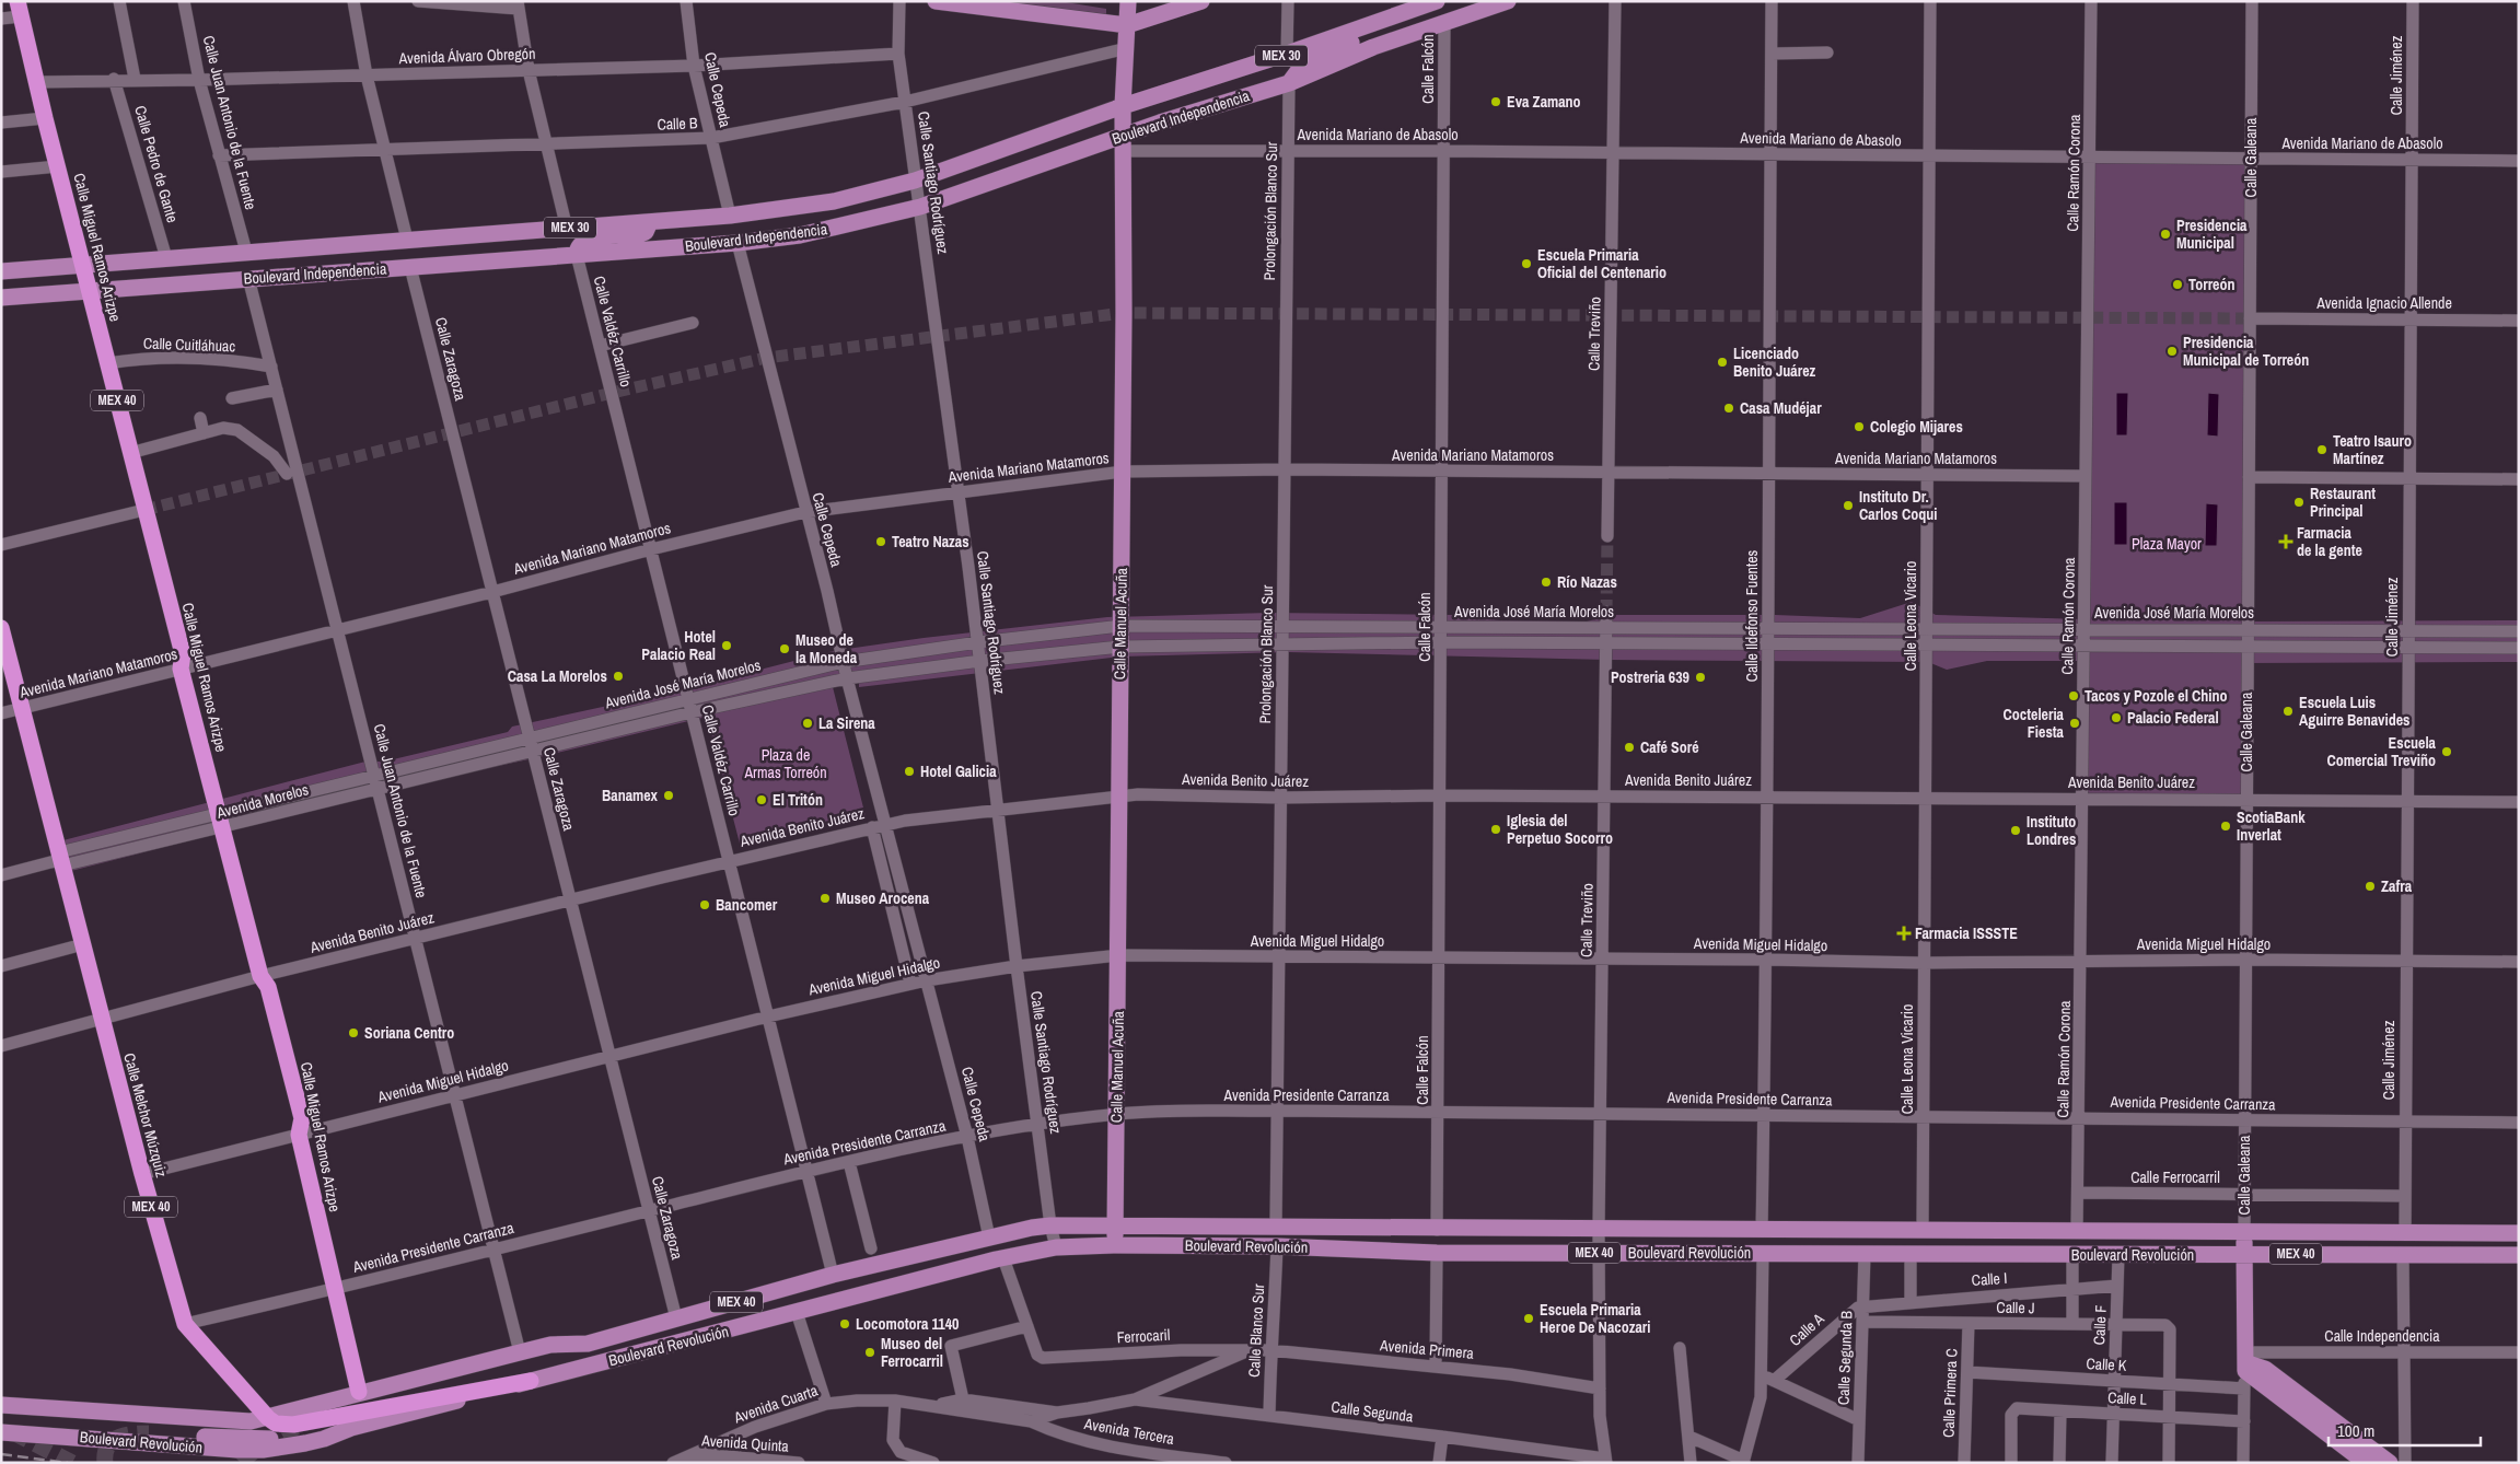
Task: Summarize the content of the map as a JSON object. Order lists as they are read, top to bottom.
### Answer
{
  "streets": {
    "highway": ["Calle Miguel Ramos Arizpe", "MEX 40", "Calle Melchor Múzquiz"],
    "main road": [
      "MEX 30",
      "Boulevard Independencia",
      "Calle Galeana",
      "Calle Manuel Acuña",
      "Boulevard Revolución"
    ],
    "street": [
      "Avenida Álvaro Obregón",
      "Calle Falcón",
      "Calle Jiménez",
      "Calle Cepeda",
      "Calle Juan Antonio de la Fuente",
      "Calle B",
      "Avenida Mariano de Abasolo",
      "Calle Pedro de Gante",
      "Calle Ramón Corona",
      "Calle Santiago Rodríguez",
      "Prolongación Blanco Sur",
      "Avenida Ignacio Allende",
      "Calle Valdéz Carrillo",
      "Calle Treviño",
      "Calle Cuitláhuac",
      "Calle Zaragoza",
      "Avenida Mariano Matamoros",
      "Avenida José María Morelos",
      "Calle Ildefonso Fuentes",
      "Calle Leona Vicario",
      "Avenida Benito Juárez",
      "Avenida Morelos",
      "Avenida Miguel Hidalgo",
      "Avenida Presidente Carranza",
      "Calle Ferrocarril",
      "Calle I",
      "Calle J",
      "Calle F",
      "Calle A",
      "Calle Blanco Sur",
      "Ferrocaril",
      "Calle Independencia",
      "Avenida Primera",
      "Calle Segunda B",
      "Calle K",
      "Calle Primera C",
      "Calle L",
      "Avenida Cuarta",
      "Calle Segunda",
      "Avenida Tercera",
      "Avenida Quinta"
    ]
  },
  "crossings": [
    ["Avenida Álvaro Obregón", "Calle Cepeda"],
    ["Avenida Álvaro Obregón", "Calle Juan Antonio de la Fuente"],
    ["Avenida Álvaro Obregón", "Calle Pedro de Gante"],
    ["Avenida Álvaro Obregón", "Calle Santiago Rodríguez"],
    ["Avenida Álvaro Obregón", "Calle Miguel Ramos Arizpe"],
    ["Calle Falcón", "Boulevard Independencia"],
    ["Calle Falcón", "Avenida Mariano de Abasolo"],
    ["Calle Falcón", "MEX 40"],
    ["Calle Falcón", "Avenida Mariano Matamoros"],
    ["Calle Falcón", "Avenida José María Morelos"],
    ["Calle Falcón", "Avenida Benito Juárez"],
    ["Calle Falcón", "Avenida Miguel Hidalgo"],
    ["Calle Falcón", "Avenida Presidente Carranza"],
    ["Calle Jiménez", "Avenida Mariano de Abasolo"],
    ["Calle Jiménez", "Avenida Ignacio Allende"],
    ["Calle Jiménez", "MEX 40"],
    ["Calle Jiménez", "Avenida José María Morelos"],
    ["Calle Jiménez", "Avenida Benito Juárez"],
    ["Calle Jiménez", "Avenida Miguel Hidalgo"],
    ["Calle Jiménez", "Avenida Presidente Carranza"],
    ["Calle Jiménez", "Calle Ferrocarril"],
    ["Calle Cepeda", "Boulevard Independencia"],
    ["Calle Cepeda", "Calle B"],
    ["Calle Cepeda", "MEX 40"],
    ["Calle Cepeda", "Avenida Mariano Matamoros"],
    ["Calle Cepeda", "Avenida José María Morelos"],
    ["Calle Cepeda", "Avenida Benito Juárez"],
    ["Calle Cepeda", "Avenida Morelos"],
    ["Calle Cepeda", "Avenida Miguel Hidalgo"],
    ["Calle Cepeda", "Avenida Presidente Carranza"],
    ["Boulevard Independencia", "Calle Juan Antonio de la Fuente"],
    ["Boulevard Independencia", "Avenida Mariano de Abasolo"],
    ["Boulevard Independencia", "Calle Pedro de Gante"],
    ["Boulevard Independencia", "Calle Santiago Rodríguez"],
    ["Boulevard Independencia", "Prolongación Blanco Sur"],
    ["Boulevard Independencia", "Calle Miguel Ramos Arizpe"],
    ["Boulevard Independencia", "Calle Valdéz Carrillo"],
    ["Boulevard Independencia", "Calle Zaragoza"],
    ["Boulevard Independencia", "Calle Manuel Acuña"],
    ["Calle Juan Antonio de la Fuente", "Calle B"],
    ["Calle Juan Antonio de la Fuente", "Calle Cuitláhuac"],
    ["Calle Juan Antonio de la Fuente", "MEX 40"],
    ["Calle Juan Antonio de la Fuente", "Avenida Mariano Matamoros"],
    ["Calle Juan Antonio de la Fuente", "Avenida José María Morelos"],
    ["Calle Juan Antonio de la Fuente", "Avenida Benito Juárez"],
    ["Calle Juan Antonio de la Fuente", "Avenida Morelos"],
    ["Calle Juan Antonio de la Fuente", "Avenida Miguel Hidalgo"],
    ["Calle Juan Antonio de la Fuente", "Avenida Presidente Carranza"],
    ["Calle B", "Calle Santiago Rodríguez"],
    ["Calle B", "Calle Manuel Acuña"],
    ["Avenida Mariano de Abasolo", "Calle Galeana"],
    ["Avenida Mariano de Abasolo", "Calle Ramón Corona"],
    ["Avenida Mariano de Abasolo", "Prolongación Blanco Sur"],
    ["Avenida Mariano de Abasolo", "Calle Treviño"],
    ["Avenida Mariano de Abasolo", "Calle Ildefonso Fuentes"],
    ["Avenida Mariano de Abasolo", "Calle Leona Vicario"],
    ["Avenida Mariano de Abasolo", "Calle Manuel Acuña"],
    ["Calle Galeana", "Avenida Ignacio Allende"],
    ["Calle Galeana", "MEX 40"],
    ["Calle Galeana", "Avenida José María Morelos"],
    ["Calle Galeana", "Avenida Benito Juárez"],
    ["Calle Galeana", "Avenida Miguel Hidalgo"],
    ["Calle Galeana", "Avenida Presidente Carranza"],
    ["Calle Galeana", "Calle Ferrocarril"],
    ["Calle Galeana", "Boulevard Revolución"],
    ["Calle Galeana", "Calle Independencia"],
    ["Calle Galeana", "Calle K"],
    ["Calle Galeana", "Calle L"],
    ["Calle Ramón Corona", "MEX 40"],
    ["Calle Ramón Corona", "Avenida Mariano Matamoros"],
    ["Calle Ramón Corona", "Avenida José María Morelos"],
    ["Calle Ramón Corona", "Avenida Benito Juárez"],
    ["Calle Ramón Corona", "Avenida Miguel Hidalgo"],
    ["Calle Ramón Corona", "Avenida Presidente Carranza"],
    ["Calle Ramón Corona", "Calle Ferrocarril"],
    ["Calle Santiago Rodríguez", "MEX 40"],
    ["Calle Santiago Rodríguez", "Avenida Mariano Matamoros"],
    ["Calle Santiago Rodríguez", "Avenida José María Morelos"],
    ["Calle Santiago Rodríguez", "Avenida Benito Juárez"],
    ["Calle Santiago Rodríguez", "Avenida Miguel Hidalgo"],
    ["Calle Santiago Rodríguez", "Avenida Presidente Carranza"],
    ["Calle Santiago Rodríguez", "Boulevard Revolución"],
    ["Prolongación Blanco Sur", "MEX 40"],
    ["Prolongación Blanco Sur", "Avenida Mariano Matamoros"],
    ["Prolongación Blanco Sur", "Avenida José María Morelos"],
    ["Prolongación Blanco Sur", "Avenida Benito Juárez"],
    ["Prolongación Blanco Sur", "Avenida Miguel Hidalgo"],
    ["Prolongación Blanco Sur", "Avenida Presidente Carranza"],
    ["Calle Miguel Ramos Arizpe", "Calle Cuitláhuac"],
    ["Calle Miguel Ramos Arizpe", "MEX 40"],
    ["Calle Miguel Ramos Arizpe", "Avenida Mariano Matamoros"],
    ["Calle Miguel Ramos Arizpe", "Avenida Benito Juárez"],
    ["Calle Miguel Ramos Arizpe", "Avenida Morelos"],
    ["Calle Miguel Ramos Arizpe", "Avenida Miguel Hidalgo"],
    ["Calle Miguel Ramos Arizpe", "Avenida Presidente Carranza"],
    ["Calle Valdéz Carrillo", "MEX 40"],
    ["Calle Valdéz Carrillo", "Avenida Mariano Matamoros"],
    ["Calle Valdéz Carrillo", "Avenida José María Morelos"],
    ["Calle Valdéz Carrillo", "Avenida Benito Juárez"],
    ["Calle Valdéz Carrillo", "Avenida Morelos"],
    ["Calle Valdéz Carrillo", "Avenida Miguel Hidalgo"],
    ["Calle Valdéz Carrillo", "Avenida Presidente Carranza"],
    ["Calle Treviño", "MEX 40"],
    ["Calle Treviño", "Avenida Mariano Matamoros"],
    ["Calle Treviño", "Avenida José María Morelos"],
    ["Calle Treviño", "Avenida Benito Juárez"],
    ["Calle Treviño", "Avenida Miguel Hidalgo"],
    ["Calle Treviño", "Avenida Presidente Carranza"],
    ["Calle Treviño", "Boulevard Revolución"],
    ["Calle Treviño", "Avenida Primera"],
    ["Calle Treviño", "Calle Segunda"],
    ["Calle Zaragoza", "MEX 40"],
    ["Calle Zaragoza", "Avenida Mariano Matamoros"],
    ["Calle Zaragoza", "Avenida José María Morelos"],
    ["Calle Zaragoza", "Avenida Benito Juárez"],
    ["Calle Zaragoza", "Avenida Morelos"],
    ["Calle Zaragoza", "Avenida Miguel Hidalgo"],
    ["Calle Zaragoza", "Avenida Presidente Carranza"],
    ["MEX 40", "Calle Ildefonso Fuentes"],
    ["MEX 40", "Calle Leona Vicario"],
    ["MEX 40", "Calle Manuel Acuña"],
    ["MEX 40", "Calle Melchor Múzquiz"],
    ["MEX 40", "Boulevard Revolución"],
    ["Avenida Mariano Matamoros", "Calle Ildefonso Fuentes"],
    ["Avenida Mariano Matamoros", "Calle Leona Vicario"],
    ["Avenida Mariano Matamoros", "Calle Manuel Acuña"],
    ["Avenida Mariano Matamoros", "Calle Melchor Múzquiz"],
    ["Avenida José María Morelos", "Calle Ildefonso Fuentes"],
    ["Avenida José María Morelos", "Calle Leona Vicario"],
    ["Avenida José María Morelos", "Calle Manuel Acuña"],
    ["Avenida José María Morelos", "Avenida Morelos"],
    ["Calle Ildefonso Fuentes", "Avenida Benito Juárez"],
    ["Calle Ildefonso Fuentes", "Avenida Miguel Hidalgo"],
    ["Calle Ildefonso Fuentes", "Avenida Presidente Carranza"],
    ["Calle Leona Vicario", "Avenida Benito Juárez"],
    ["Calle Leona Vicario", "Avenida Miguel Hidalgo"],
    ["Calle Leona Vicario", "Avenida Presidente Carranza"],
    ["Calle Manuel Acuña", "Avenida Benito Juárez"],
    ["Calle Manuel Acuña", "Avenida Miguel Hidalgo"],
    ["Calle Manuel Acuña", "Avenida Presidente Carranza"],
    ["Calle Manuel Acuña", "Boulevard Revolución"],
    ["Avenida Benito Juárez", "Calle Melchor Múzquiz"],
    ["Avenida Miguel Hidalgo", "Calle Melchor Múzquiz"],
    ["Avenida Presidente Carranza", "Calle Melchor Múzquiz"],
    ["Boulevard Revolución", "Calle F"],
    ["Boulevard Revolución", "Calle Blanco Sur"],
    ["Boulevard Revolución", "Calle Segunda B"],
    ["Calle I", "Calle F"],
    ["Calle I", "Calle A"],
    ["Calle I", "Calle Segunda B"],
    ["Calle J", "Calle F"],
    ["Calle J", "Calle Segunda B"],
    ["Calle J", "Calle K"],
    ["Calle J", "Calle Primera C"],
    ["Calle F", "Calle K"],
    ["Calle F", "Calle L"],
    ["Calle A", "Calle Segunda B"],
    ["Calle Blanco Sur", "Avenida Primera"],
    ["Calle Blanco Sur", "Calle Segunda"],
    ["Ferrocaril", "Avenida Primera"],
    ["Ferrocaril", "Avenida Cuarta"],
    ["Avenida Primera", "Avenida Cuarta"],
    ["Calle K", "Calle Primera C"],
    ["Avenida Cuarta", "Calle Segunda"],
    ["Avenida Cuarta", "Avenida Tercera"],
    ["Avenida Cuarta", "Avenida Quinta"]
  ],
  "parks": ["Plaza Mayor", "Plaza de Armas Torreón"],
  "places": {
    "other": [
      "Eva Zamano",
      "Presidencia Municipal",
      "Escuela Primaria Oficial del Centenario",
      "Torreón",
      "Presidencia Municipal de Torreón",
      "Licenciado Benito Juárez",
      "Casa Mudéjar",
      "Colegio Mijares",
      "Teatro Isauro Martínez",
      "Restaurant Principal",
      "Instituto Dr. Carlos Coqui",
      "Teatro Nazas",
      "Río Nazas",
      "Hotel Palacio Real",
      "Museo de la Moneda",
      "Casa La Morelos",
      "Postreria 639",
      "Tacos y Pozole el Chino",
      "Escuela Luis Aguirre Benavides",
      "Palacio Federal",
      "La Sirena",
      "Cocteleria Fiesta",
      "Café Soré",
      "Escuela Comercial Treviño",
      "Hotel Galicia",
      "Banamex",
      "El Tritón",
      "ScotiaBank Inverlat",
      "Iglesia del Perpetuo Socorro",
      "Instituto Londres",
      "Zafra",
      "Museo Arocena",
      "Bancomer",
      "Soriana Centro",
      "Escuela Primaria Heroe De Nacozari",
      "Locomotora 1140",
      "Museo del Ferrocarril"
    ],
    "health": ["Farmacia de la gente", "Farmacia ISSSTE"]
  },
  "scale_bar": "100 m"
}
